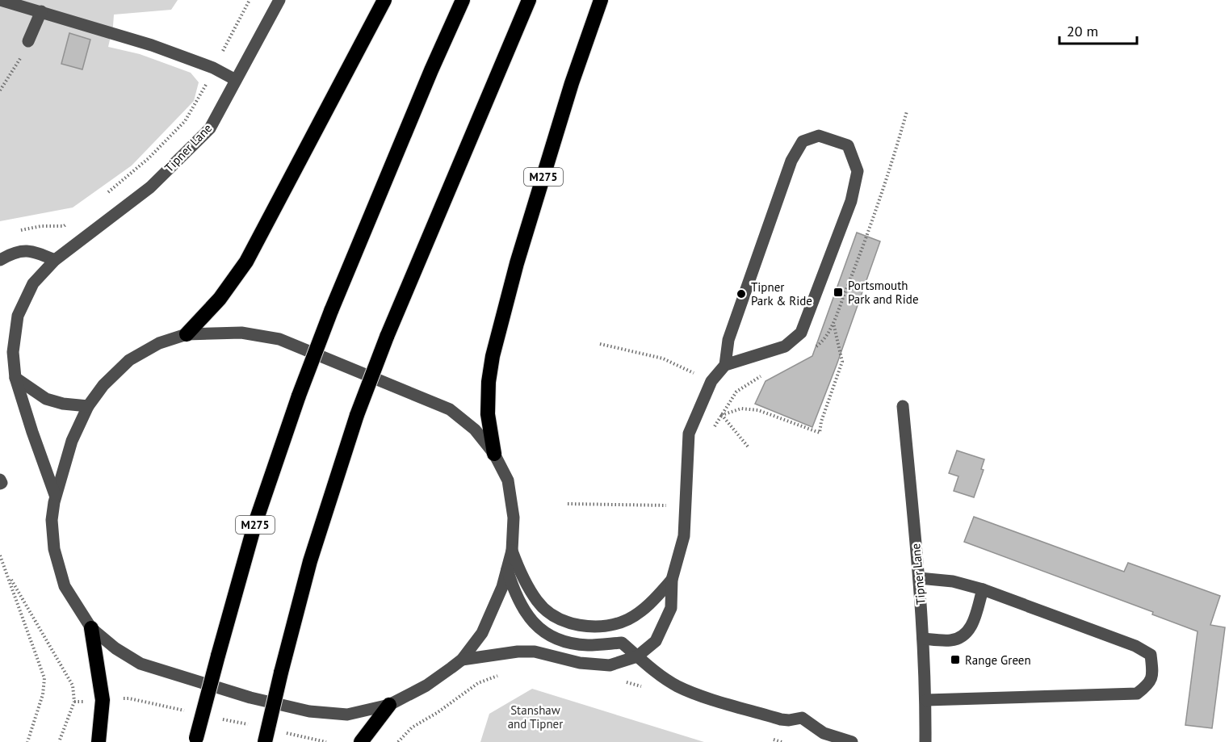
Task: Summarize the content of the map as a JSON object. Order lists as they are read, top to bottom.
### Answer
{
  "streets": {
    "highway": ["M275"],
    "street": ["Tipner Lane"]
  },
  "parks": ["Stanshaw and Tipner"],
  "places": {
    "transit": ["Portsmouth Park and Ride", "Range Green"],
    "other": ["Tipner Park & Ride"]
  },
  "scale_bar": "20 m"
}
